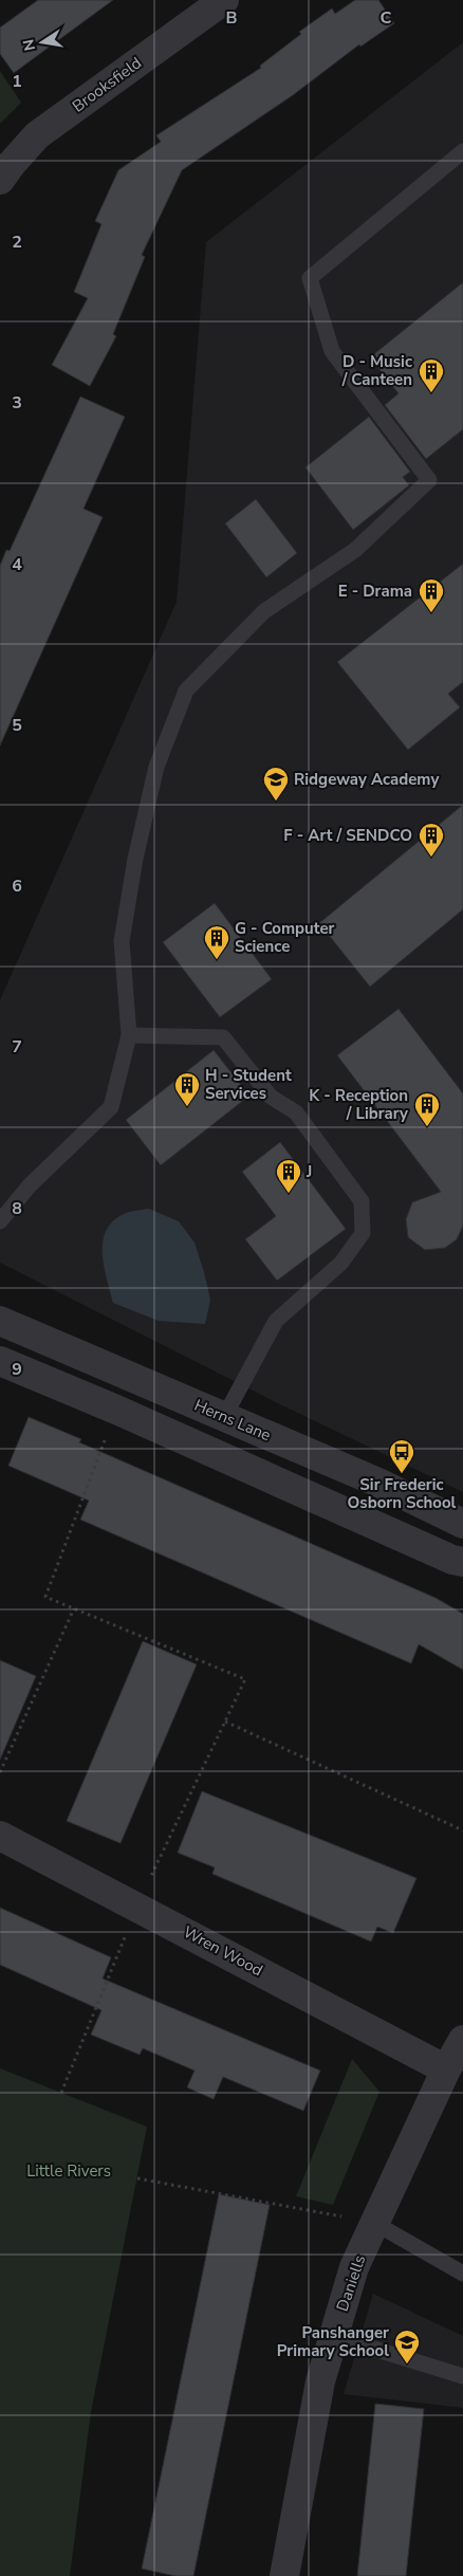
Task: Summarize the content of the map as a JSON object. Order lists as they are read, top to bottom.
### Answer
{
  "streets": {
    "street": [
      "Brooksfield",
      "Herns Lane",
      "Wren Wood",
      "Daniells"
    ]
  },
  "crossings": [
    ["Wren Wood", "Daniells"]
  ],
  "parks": ["Little Rivers"],
  "places": {
    "building": [
      "D - Music / Canteen",
      "E - Drama",
      "F - Art / SENDCO",
      "G - Computer Science",
      "H - Student Services",
      "K - Reception / Library",
      "J"
    ],
    "school or university": ["Ridgeway Academy", "Panshanger Primary School"],
    "bus stop": ["Sir Frederic Osborn School"]
  },
  "north": "left",
  "grid": {
    "columns": ["B", "C"],
    "rows": [
      "1",
      "2",
      "3",
      "4",
      "5",
      "6",
      "7",
      "8",
      "9"
    ]
  }
}
